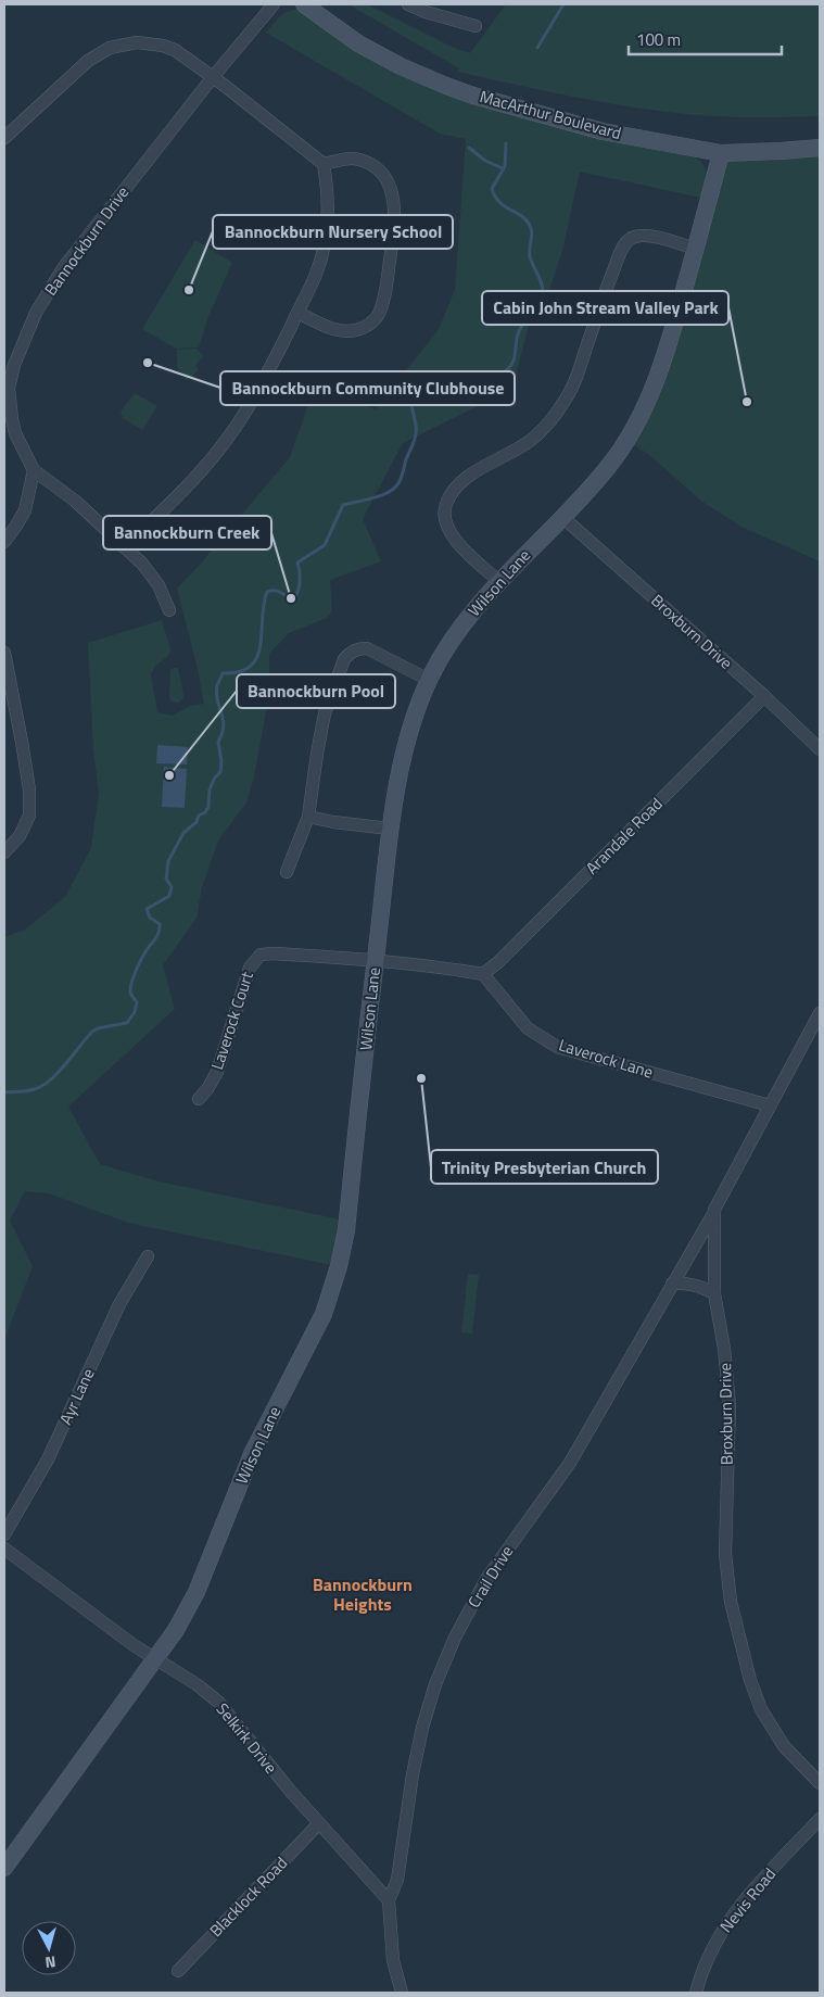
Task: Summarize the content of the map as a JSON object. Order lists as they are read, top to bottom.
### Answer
{
  "streets": {
    "main road": ["MacArthur Boulevard", "Wilson Lane"],
    "street": [
      "Bannockburn Drive",
      "Broxburn Drive",
      "Arandale Road",
      "Laverock Court",
      "Laverock Lane",
      "Ayr Lane",
      "Crail Drive",
      "Selkirk Drive",
      "Blacklock Road",
      "Nevis Road"
    ]
  },
  "crossings": [
    ["MacArthur Boulevard", "Wilson Lane"],
    ["Wilson Lane", "Broxburn Drive"],
    ["Wilson Lane", "Laverock Court"],
    ["Wilson Lane", "Selkirk Drive"],
    ["Broxburn Drive", "Arandale Road"],
    ["Broxburn Drive", "Laverock Lane"],
    ["Broxburn Drive", "Crail Drive"],
    ["Arandale Road", "Laverock Lane"],
    ["Crail Drive", "Selkirk Drive"],
    ["Selkirk Drive", "Blacklock Road"]
  ],
  "districts": ["Bannockburn Heights"],
  "places": [
    "Bannockburn Nursery School",
    "Bannockburn Community Clubhouse",
    "Cabin John Stream Valley Park",
    "Bannockburn Creek",
    "Bannockburn Pool",
    "Trinity Presbyterian Church"
  ],
  "scale_bar": "100 m",
  "north": "bottom"
}
